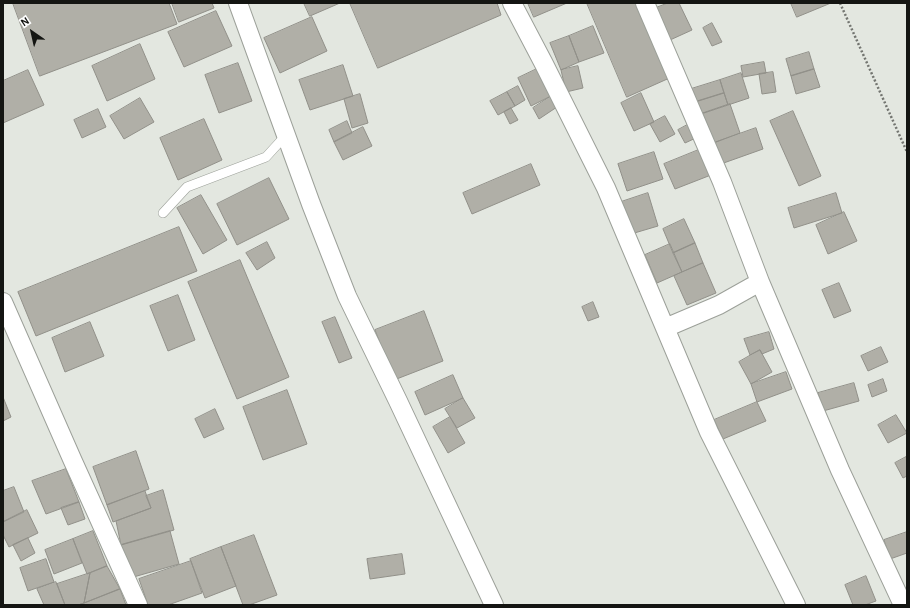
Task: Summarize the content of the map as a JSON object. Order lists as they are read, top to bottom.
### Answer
{
  "north": "top left"
}
